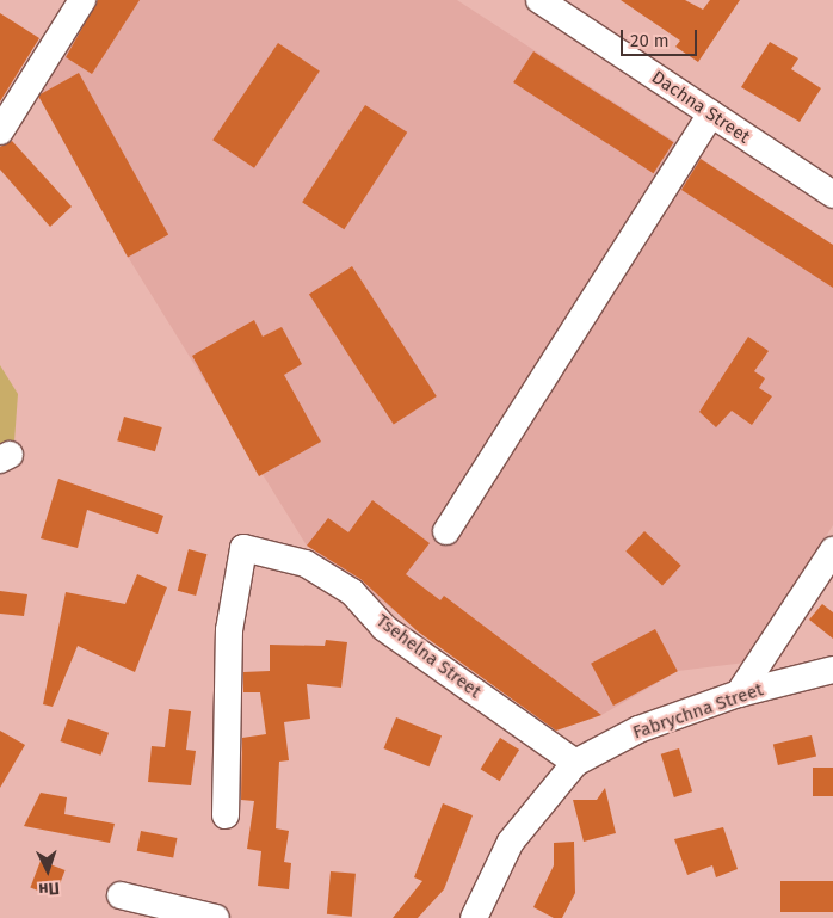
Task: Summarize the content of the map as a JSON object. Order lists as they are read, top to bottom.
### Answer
{
  "streets": {
    "street": ["Dachna Street", "Tsehelna Street", "Fabrychna Street"]
  },
  "crossings": [
    ["Tsehelna Street", "Fabrychna Street"]
  ],
  "scale_bar": "20 m",
  "north": "bottom"
}
